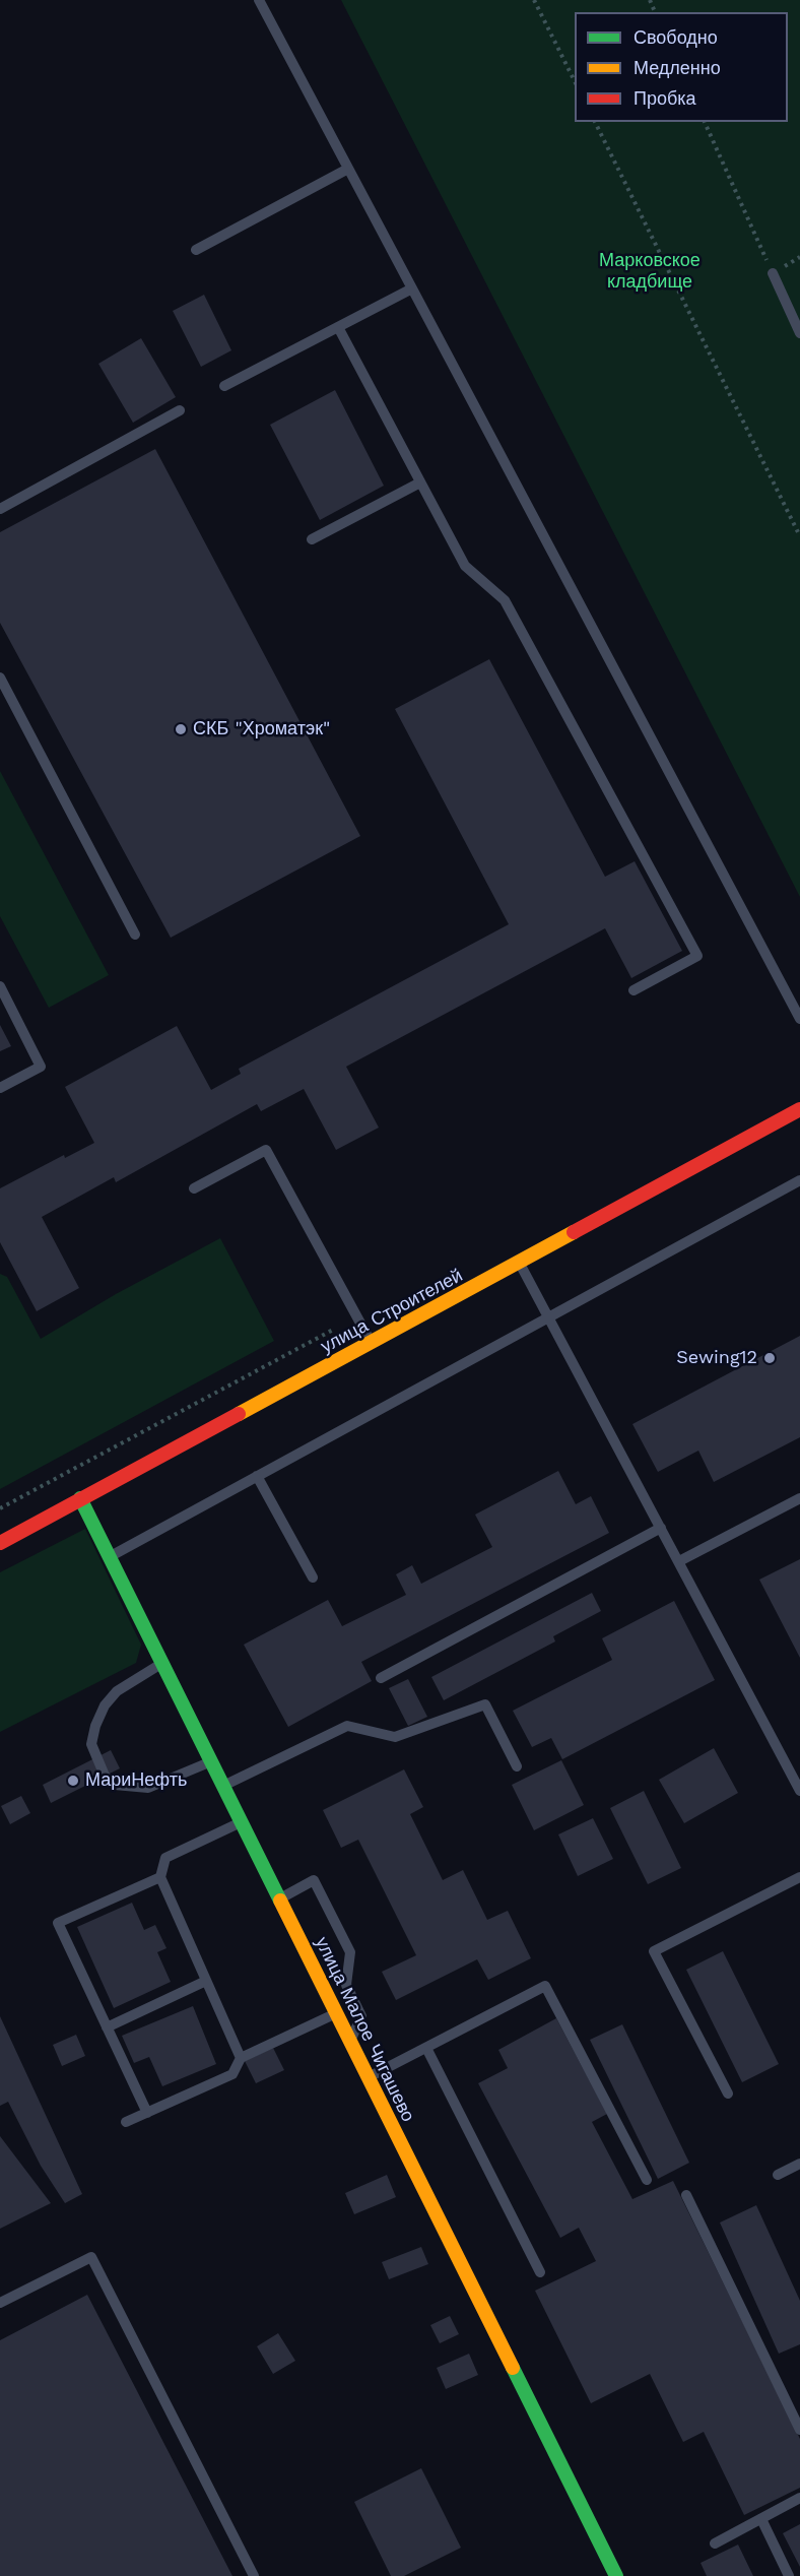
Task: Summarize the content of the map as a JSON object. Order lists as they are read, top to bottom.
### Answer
{
  "streets": {
    "street": ["улица Строителей", "улица Малое Чигашево"]
  },
  "crossings": [
    ["улица Строителей", "улица Малое Чигашево"]
  ],
  "parks": ["Марковское кладбище"],
  "places": ["СКБ \"Хроматэк\"", "Sewing12", "МариНефть"],
  "legend": ["Свободно", "Медленно", "Пробка"]
}
